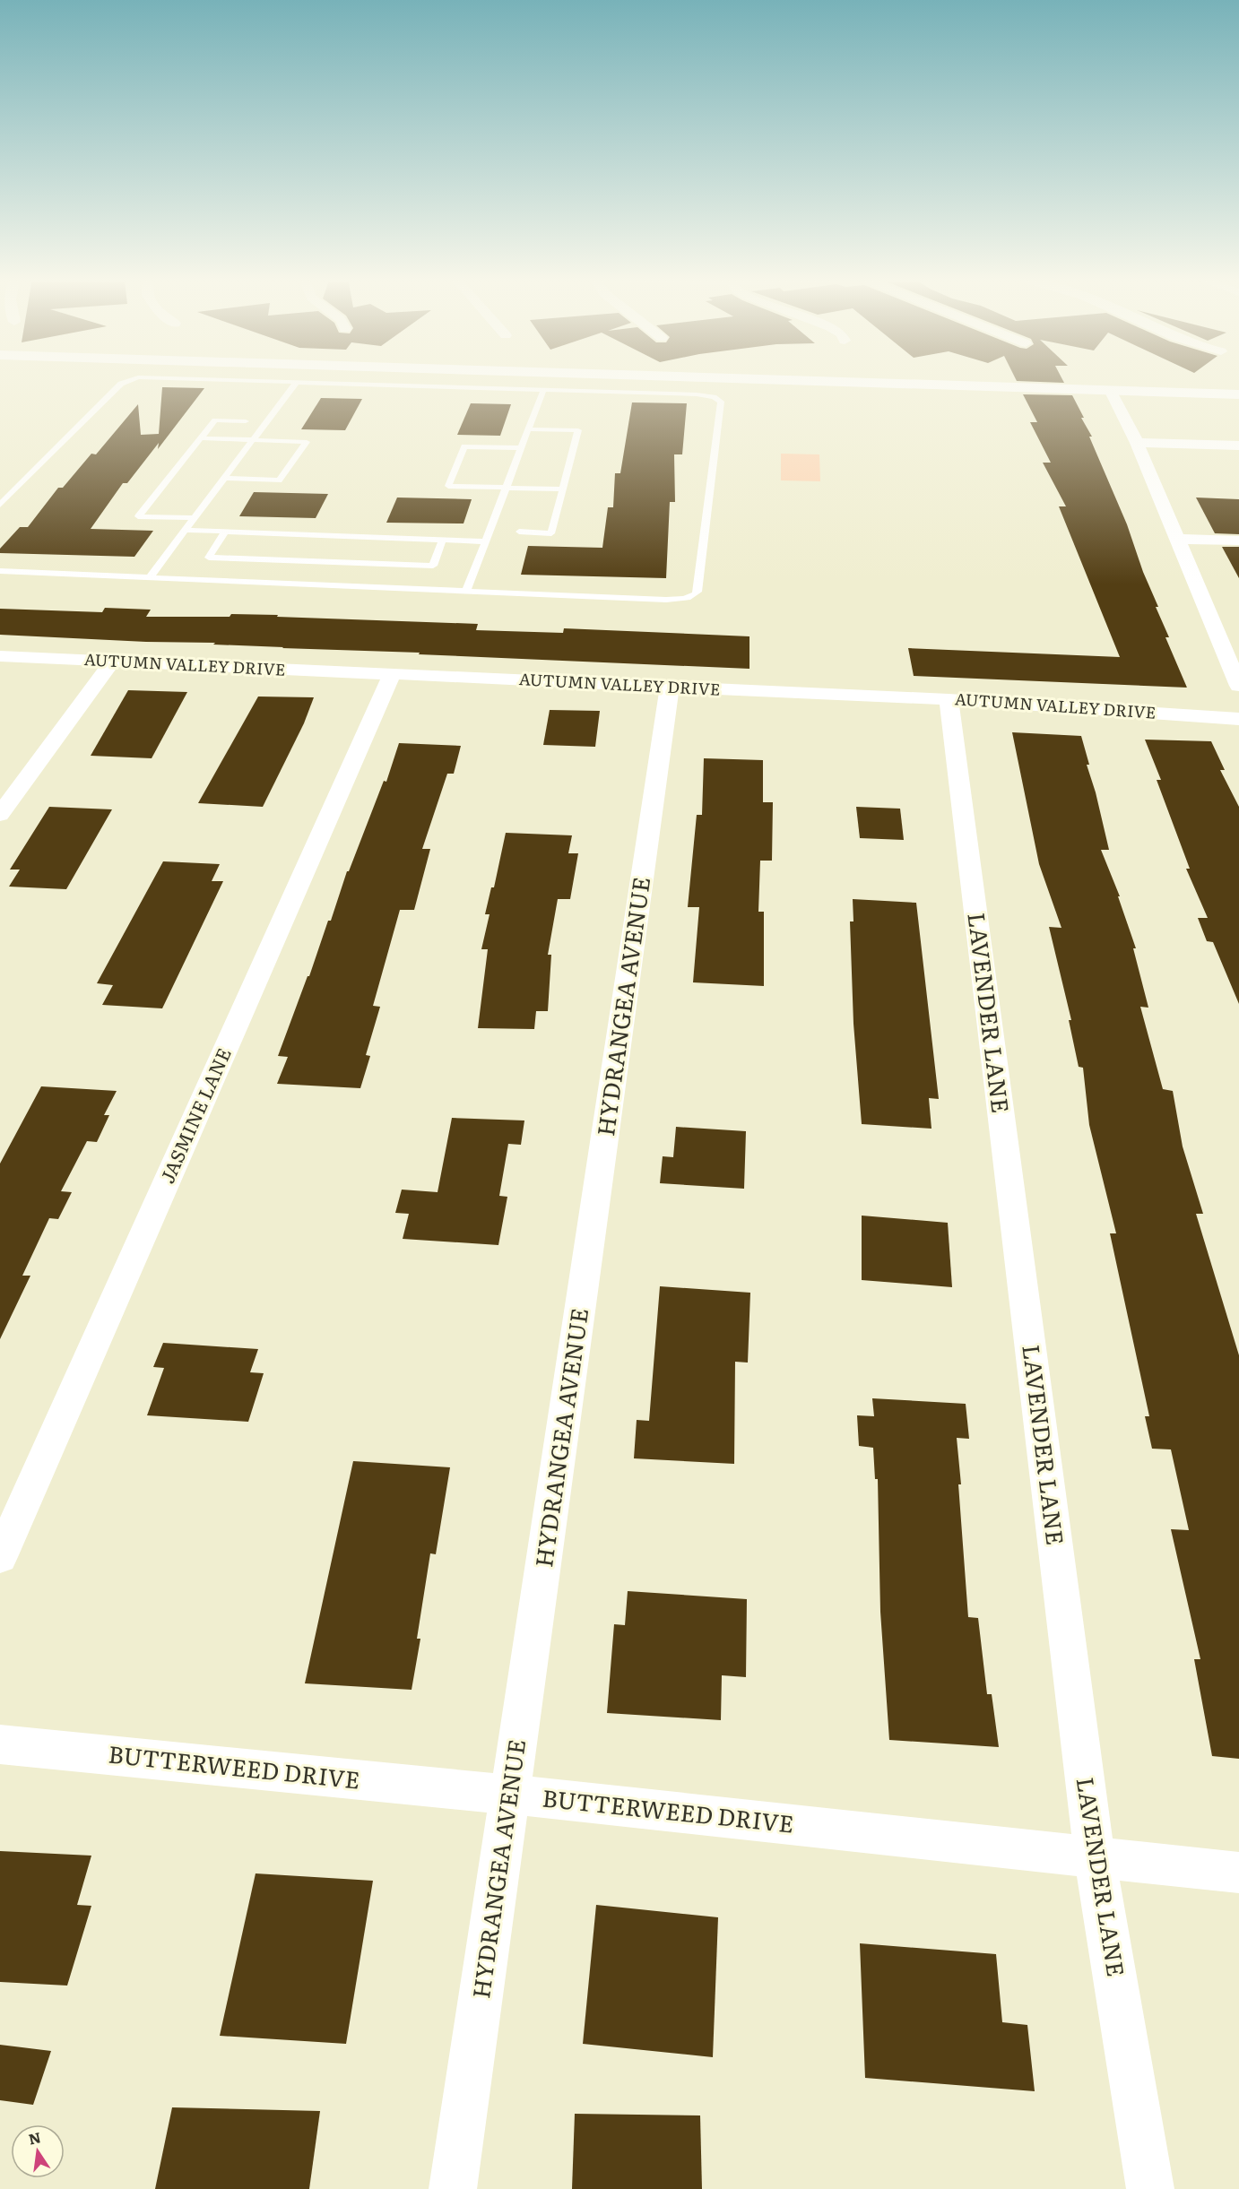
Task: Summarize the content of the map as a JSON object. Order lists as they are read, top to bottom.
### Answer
{
  "streets": {
    "street": [
      "AUTUMN VALLEY DRIVE",
      "HYDRANGEA AVENUE",
      "LAVENDER LANE",
      "JASMINE LANE",
      "BUTTERWEED DRIVE"
    ]
  },
  "crossings": [
    ["AUTUMN VALLEY DRIVE", "HYDRANGEA AVENUE"],
    ["AUTUMN VALLEY DRIVE", "LAVENDER LANE"],
    ["AUTUMN VALLEY DRIVE", "JASMINE LANE"],
    ["HYDRANGEA AVENUE", "BUTTERWEED DRIVE"],
    ["LAVENDER LANE", "BUTTERWEED DRIVE"]
  ],
  "north": "top"
}
